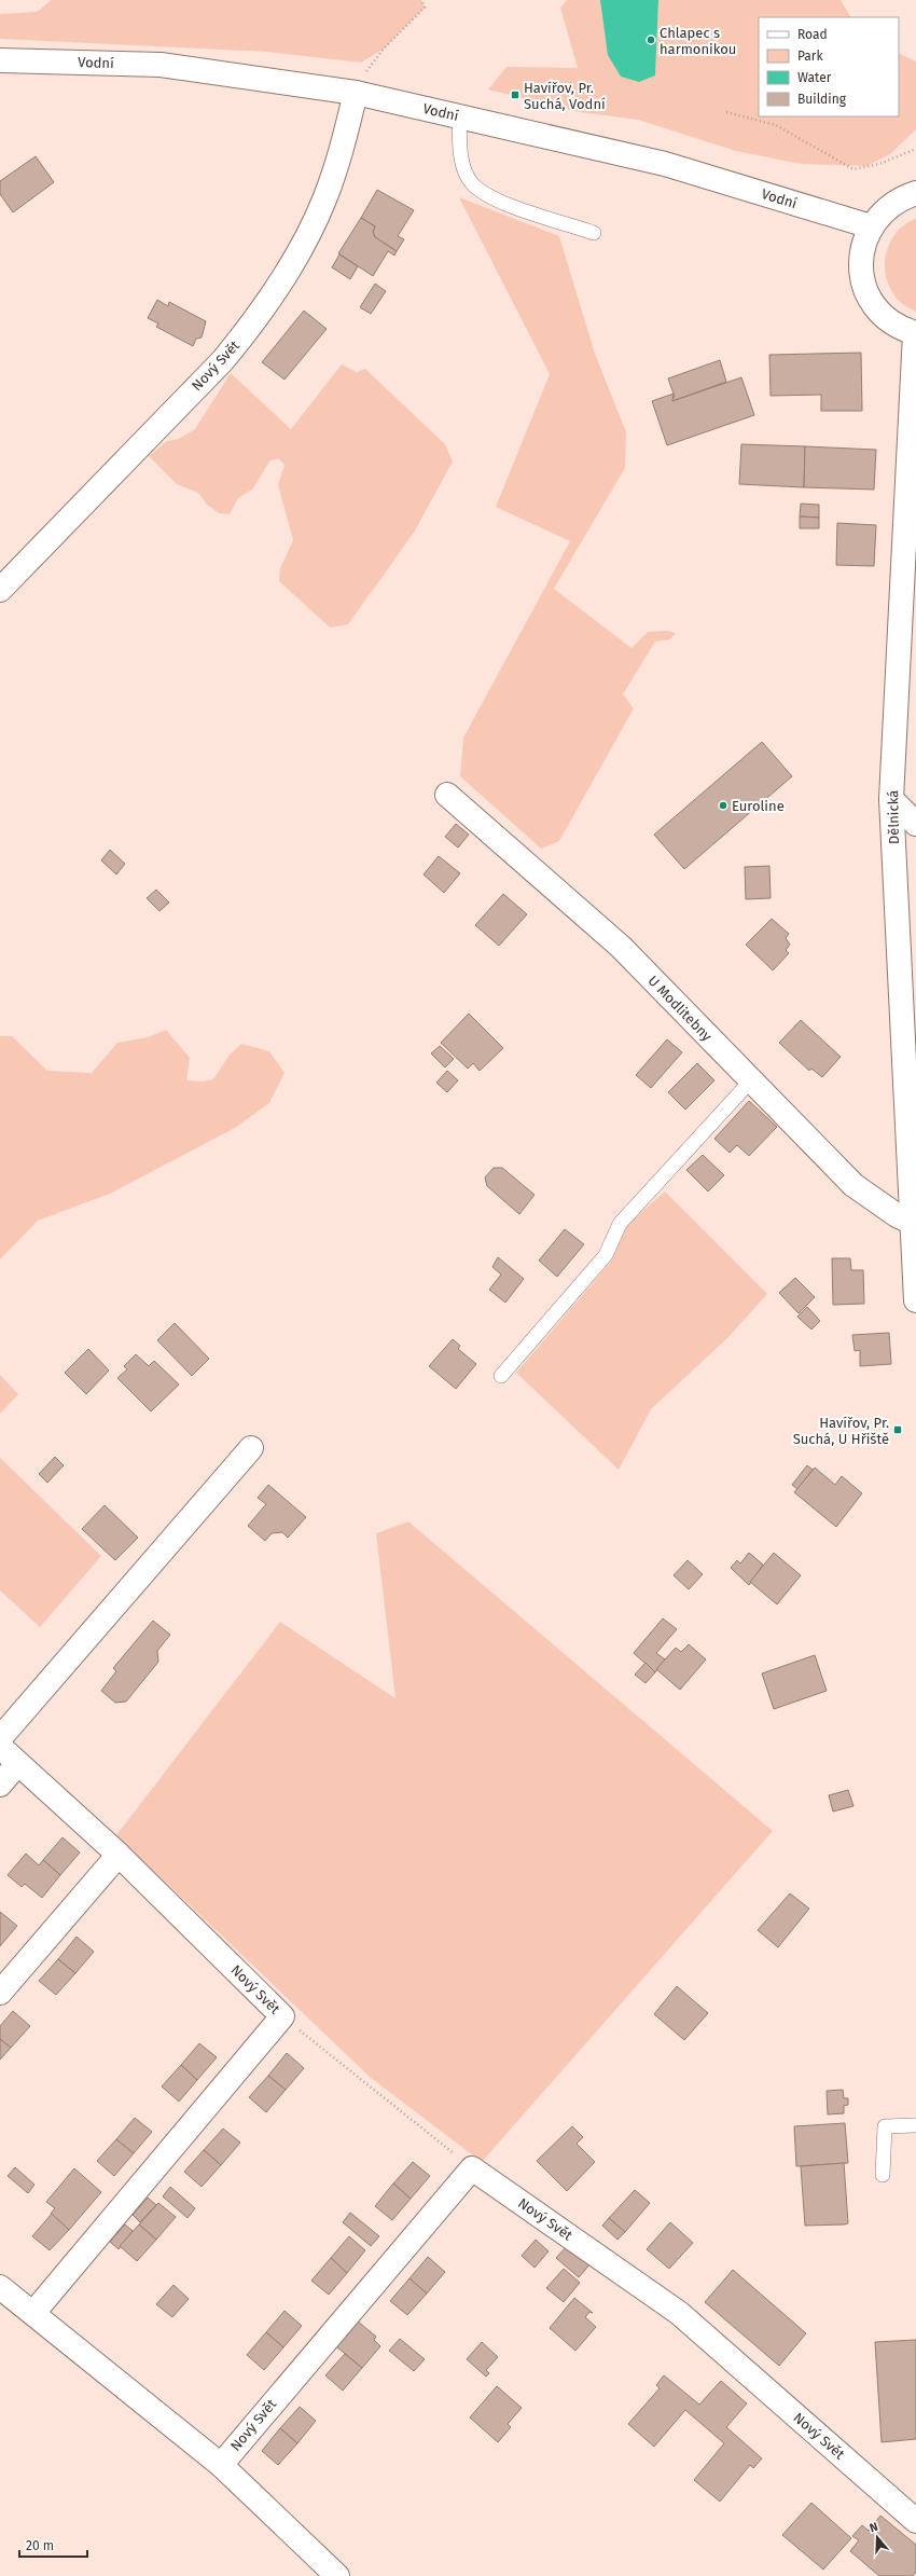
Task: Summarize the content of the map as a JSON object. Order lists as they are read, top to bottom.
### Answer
{
  "streets": {
    "street": [
      "Vodní",
      "Nový Svět",
      "Dělnická",
      "U Modlitebny"
    ]
  },
  "crossings": [
    ["Vodní", "Nový Svět"],
    ["Dělnická", "U Modlitebny"]
  ],
  "places": {
    "other": ["Chlapec s harmonikou", "Euroline"],
    "transit": ["Havířov, Pr. Suchá, Vodní", "Havířov, Pr. Suchá, U Hřiště"]
  },
  "legend": [
    "Road",
    "Park",
    "Water",
    "Building"
  ],
  "scale_bar": "20 m",
  "north": "top"
}
